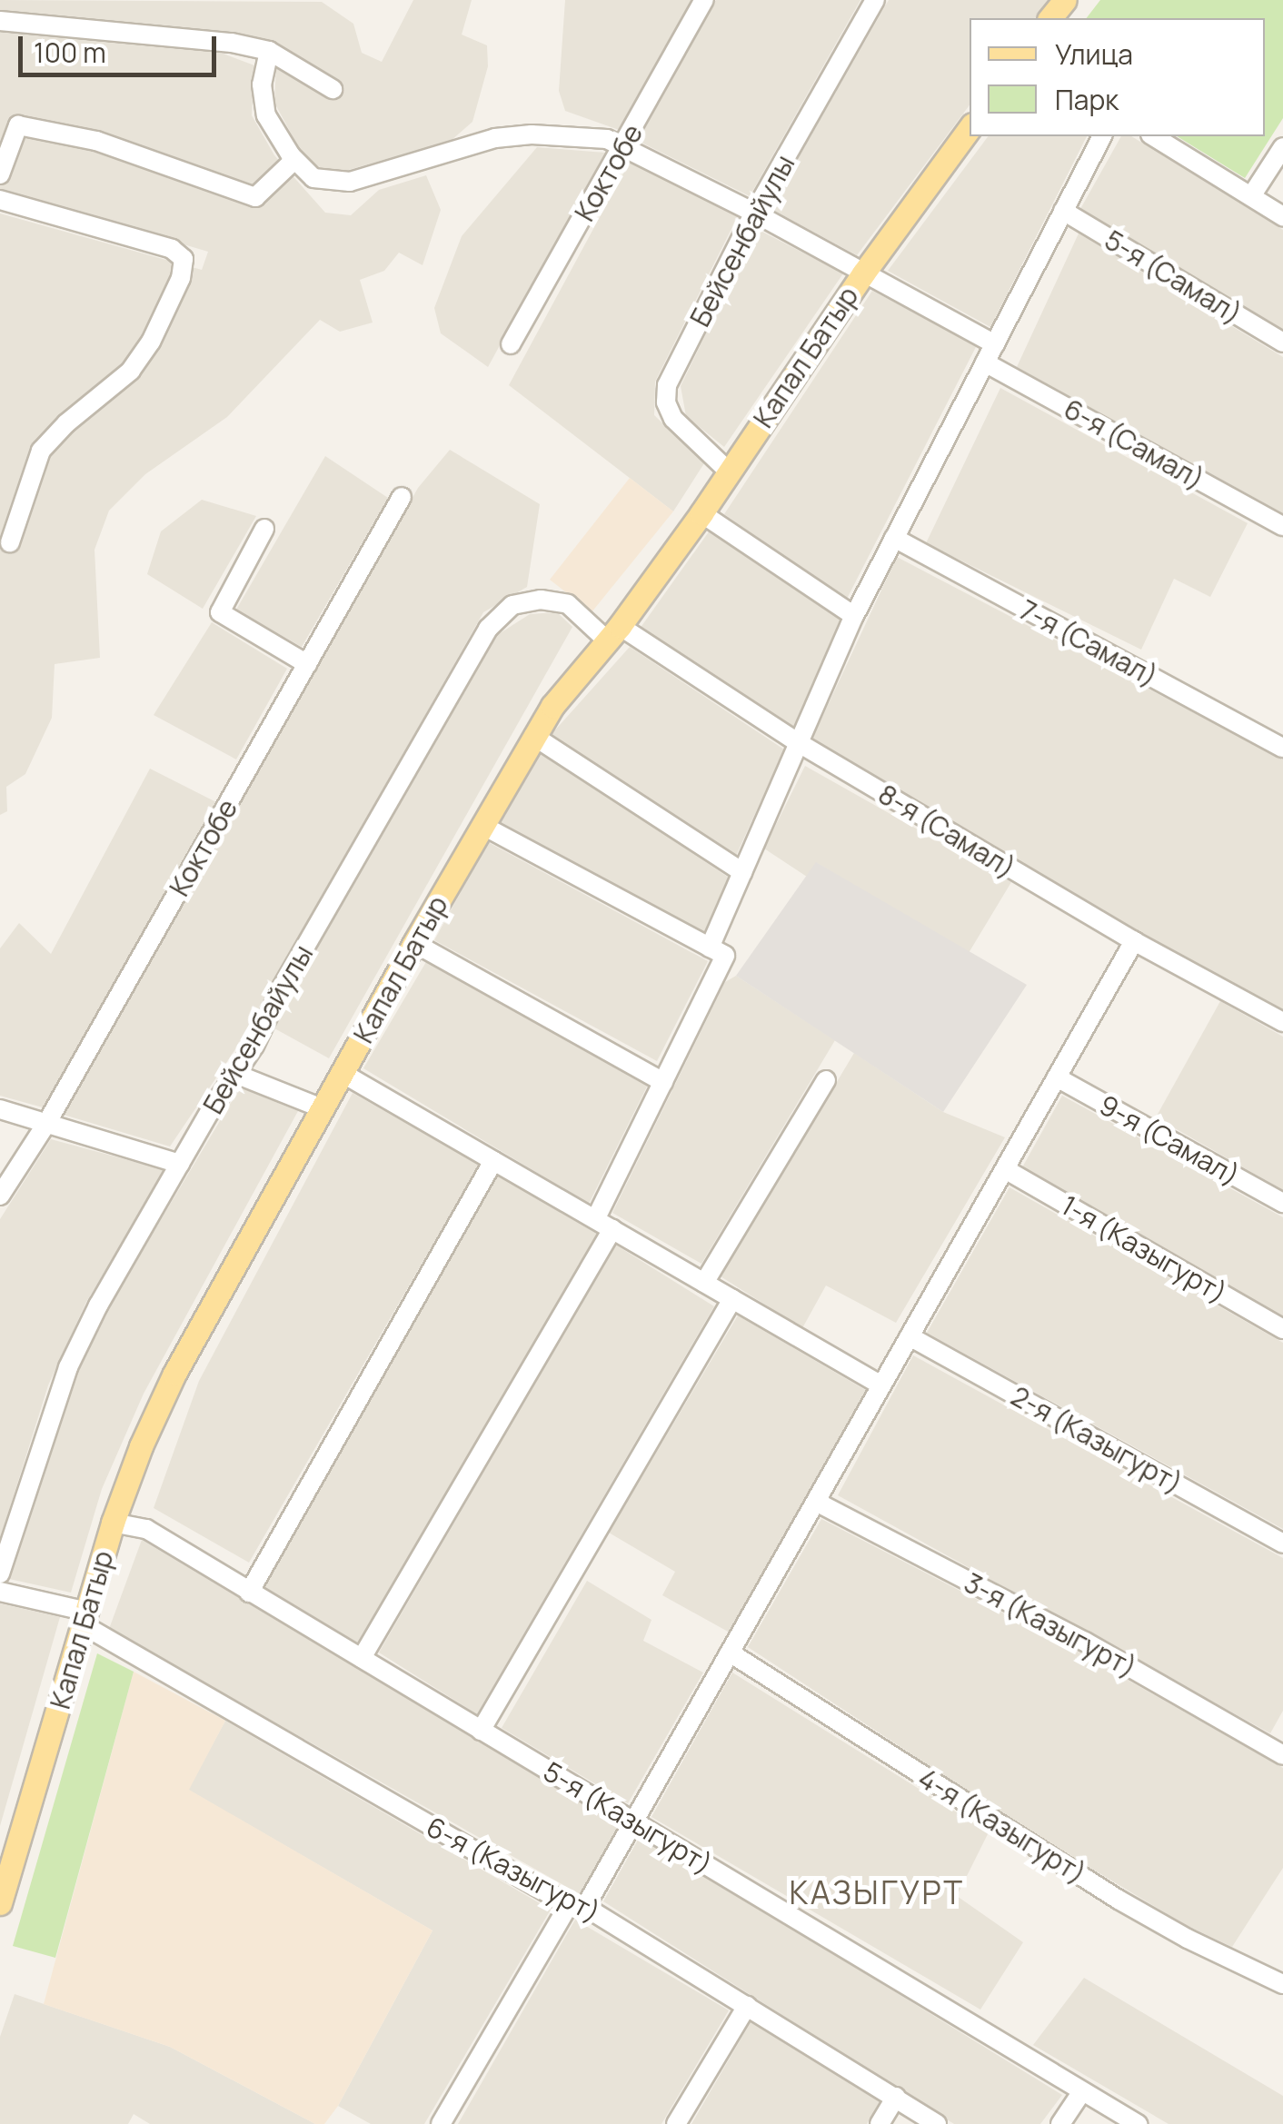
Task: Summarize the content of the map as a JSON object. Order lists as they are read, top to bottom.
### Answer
{
  "streets": {
    "main road": ["Капал Батыр"],
    "street": [
      "Коктобе",
      "Бейсенбайулы",
      "5-я (Самал)",
      "6-я (Самал)",
      "7-я (Самал)",
      "8-я (Самал)",
      "9-я (Самал)",
      "1-я (Казыгурт)",
      "2-я (Казыгурт)",
      "3-я (Казыгурт)",
      "5-я (Казыгурт)",
      "4-я (Казыгурт)",
      "6-я (Казыгурт)"
    ]
  },
  "crossings": [
    ["Бейсенбайулы", "Капал Батыр"],
    ["Бейсенбайулы", "8-я (Самал)"],
    ["Капал Батыр", "8-я (Самал)"],
    ["Капал Батыр", "5-я (Казыгурт)"],
    ["Капал Батыр", "6-я (Казыгурт)"]
  ],
  "districts": ["КАЗЫГУРТ"],
  "legend": ["Улица", "Парк"],
  "scale_bar": "100 m"
}
